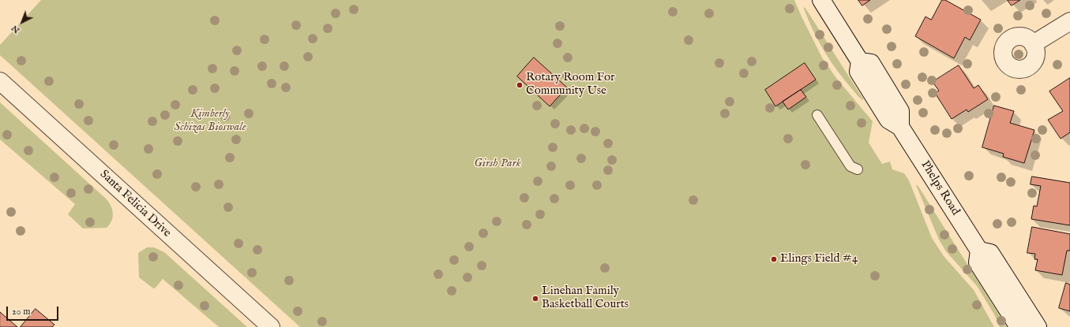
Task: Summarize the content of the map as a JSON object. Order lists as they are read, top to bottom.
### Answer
{
  "streets": {
    "street": ["Phelps Road", "Santa Felicia Drive"]
  },
  "parks": ["Kimberly Schizas Bioswale", "Girsh Park"],
  "places": ["Rotary Room For Community Use", "Elings Field #4", "Linehan Family Basketball Courts"],
  "scale_bar": "20 m",
  "north": "bottom left"
}
